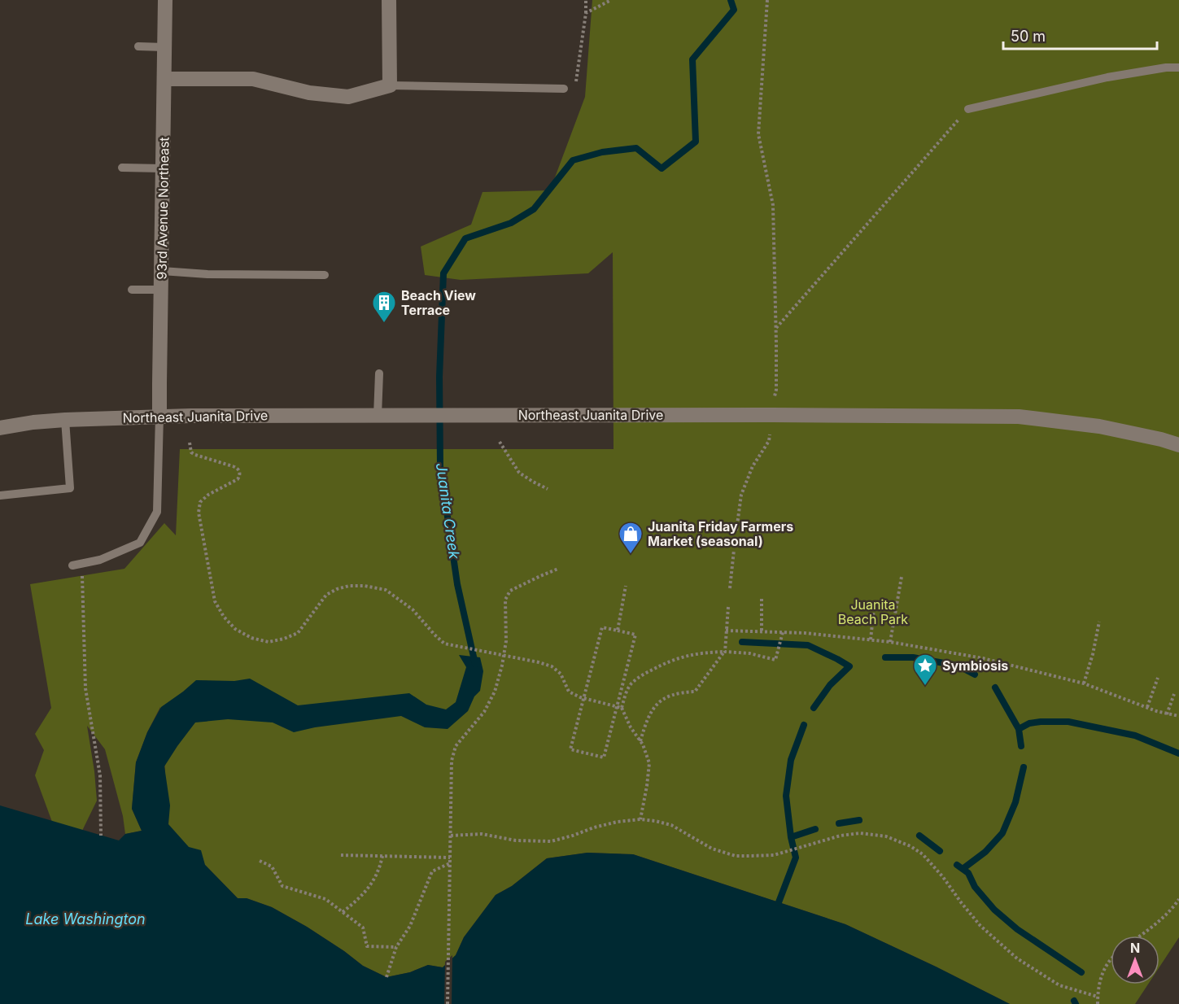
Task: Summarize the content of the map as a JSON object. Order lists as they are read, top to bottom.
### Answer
{
  "streets": {
    "main road": ["93rd Avenue Northeast", "Northeast Juanita Drive"]
  },
  "crossings": [
    ["93rd Avenue Northeast", "Northeast Juanita Drive"]
  ],
  "water": ["Juanita Creek", "Lake Washington"],
  "parks": ["Juanita Beach Park"],
  "places": {
    "building": ["Beach View Terrace"],
    "shop": ["Juanita Friday Farmers Market (seasonal)"],
    "place": ["Symbiosis"]
  },
  "scale_bar": "50 m",
  "north": "top"
}
